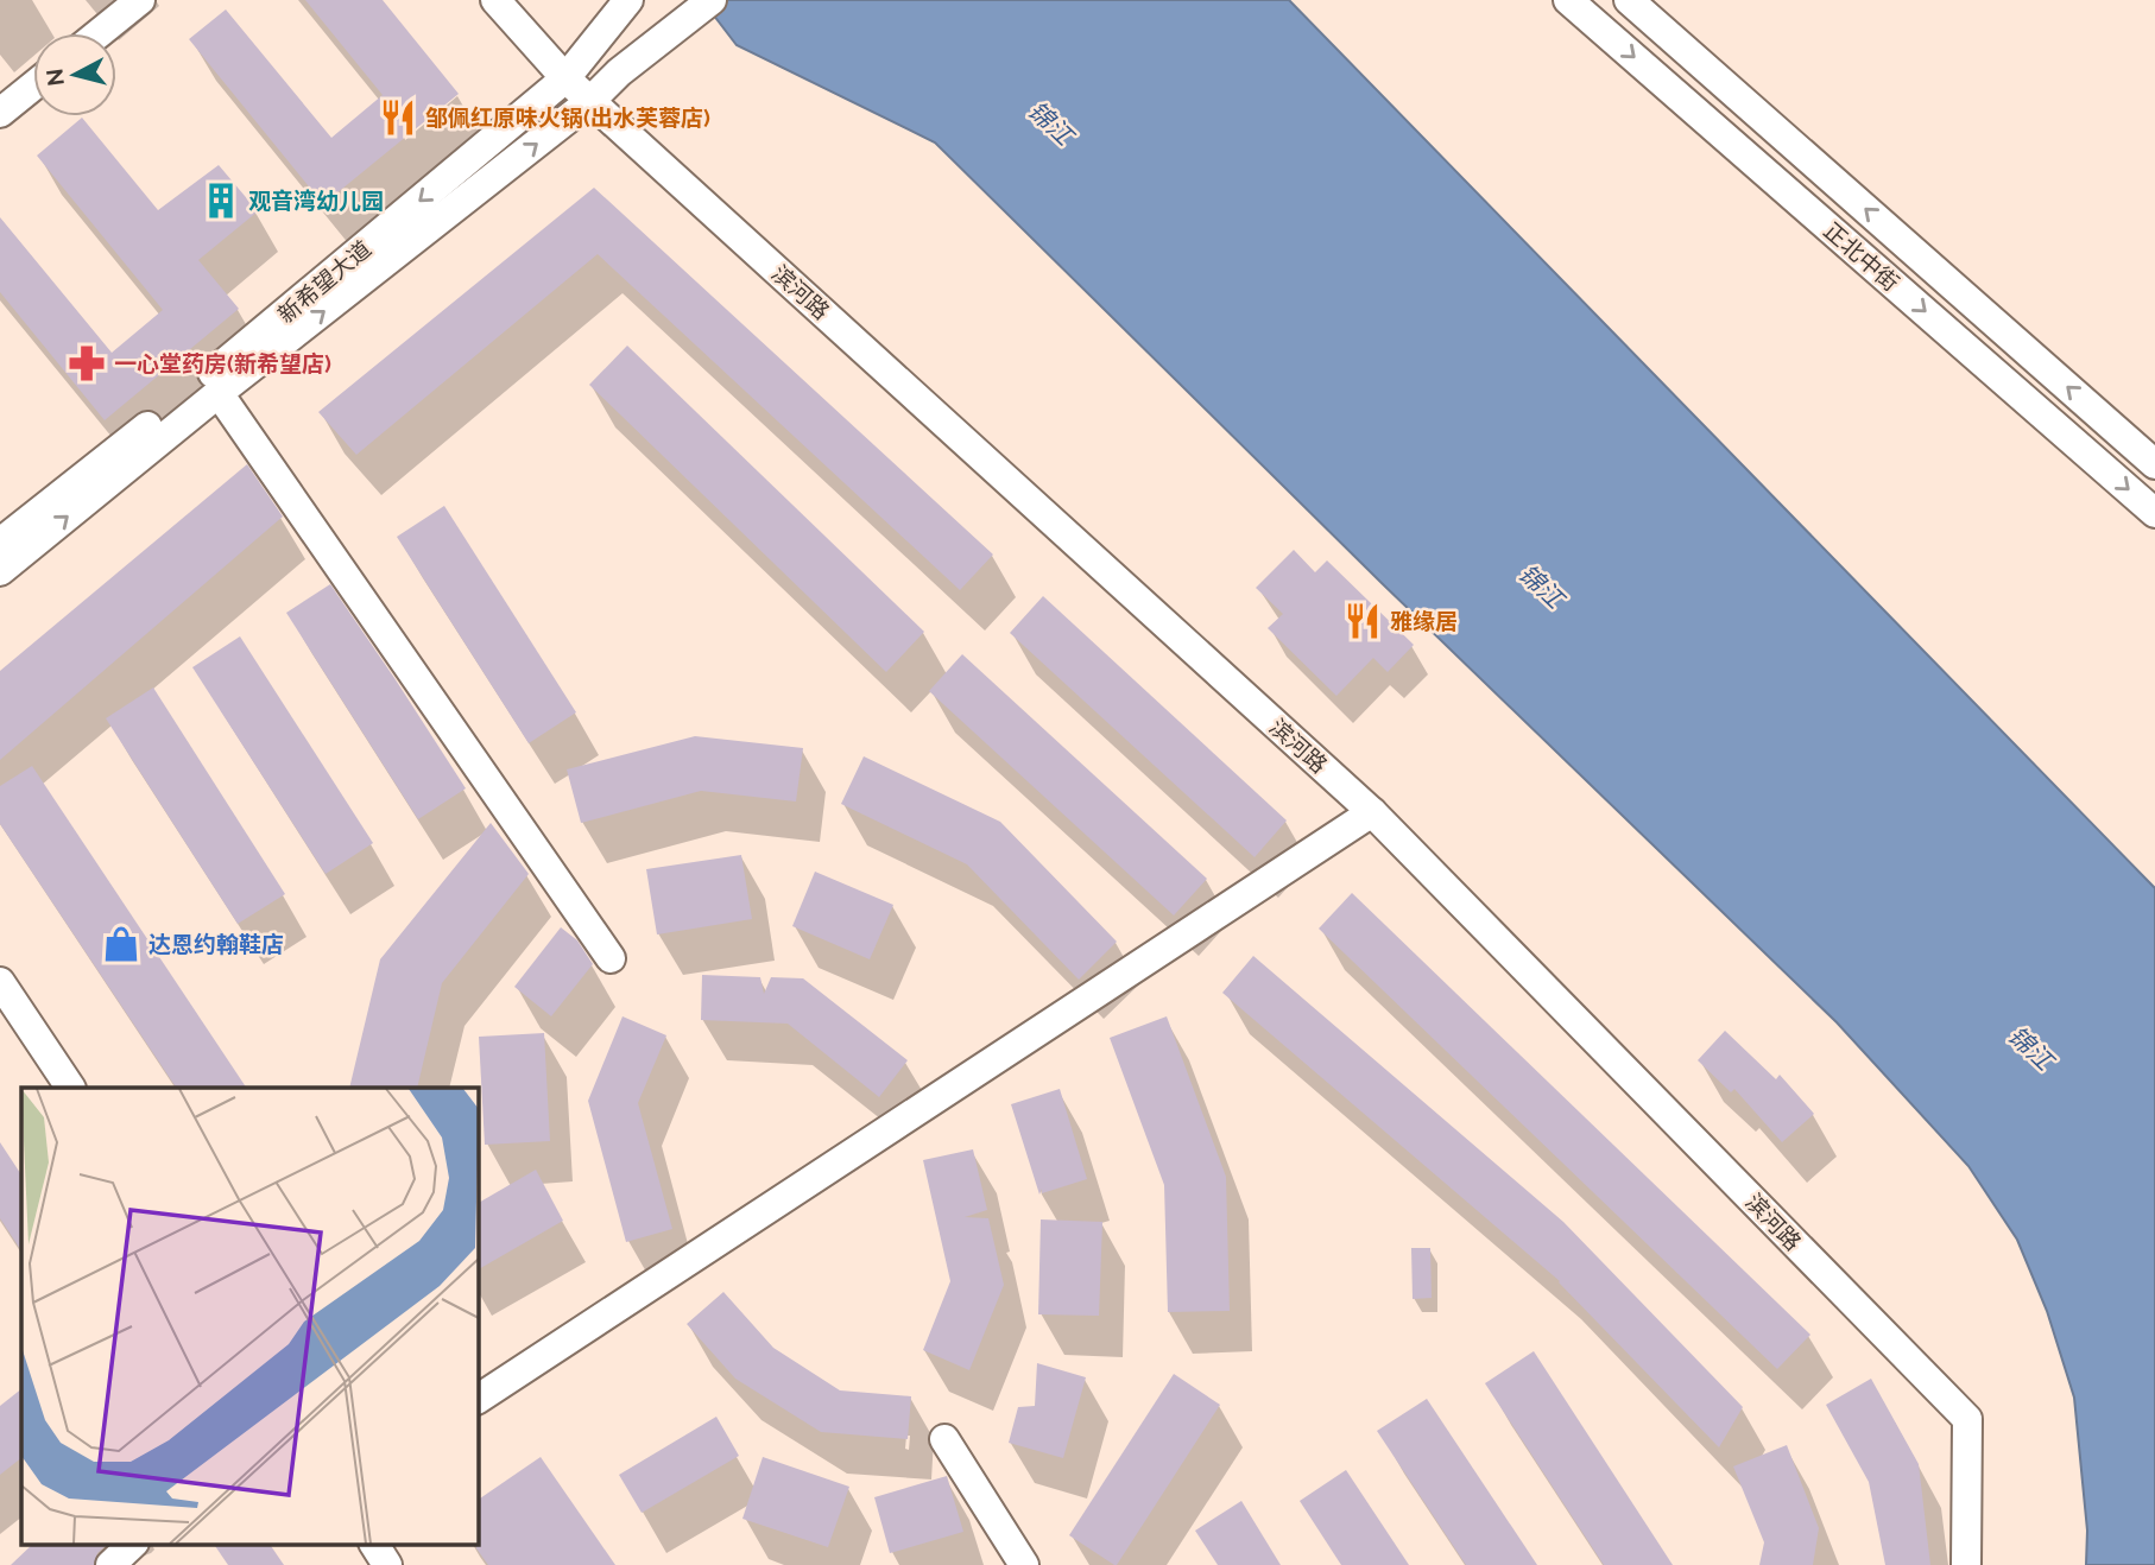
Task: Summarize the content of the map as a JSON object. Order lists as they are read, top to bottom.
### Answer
{
  "streets": {
    "street": ["正北中街", "新希望大道", "滨河路"]
  },
  "crossings": [
    ["新希望大道", "滨河路"]
  ],
  "water": ["锦江"],
  "places": {
    "restaurant": ["邹佩红原味火锅(出水芙蓉店)", "雅缘居"],
    "building": ["观音湾幼儿园"],
    "pharmacy": ["一心堂药房(新希望店)"],
    "shop": ["达恩约翰鞋店"]
  },
  "north": "left"
}
